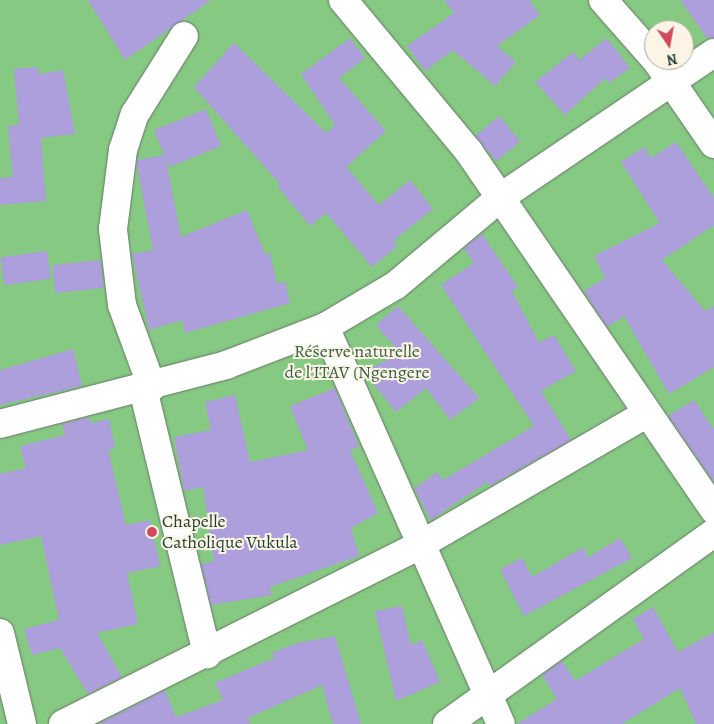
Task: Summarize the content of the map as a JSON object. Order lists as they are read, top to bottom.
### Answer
{
  "parks": ["Réserve naturelle de l'ITAV (Ngengere"],
  "places": ["Chapelle Catholique Vukula"],
  "north": "bottom"
}
